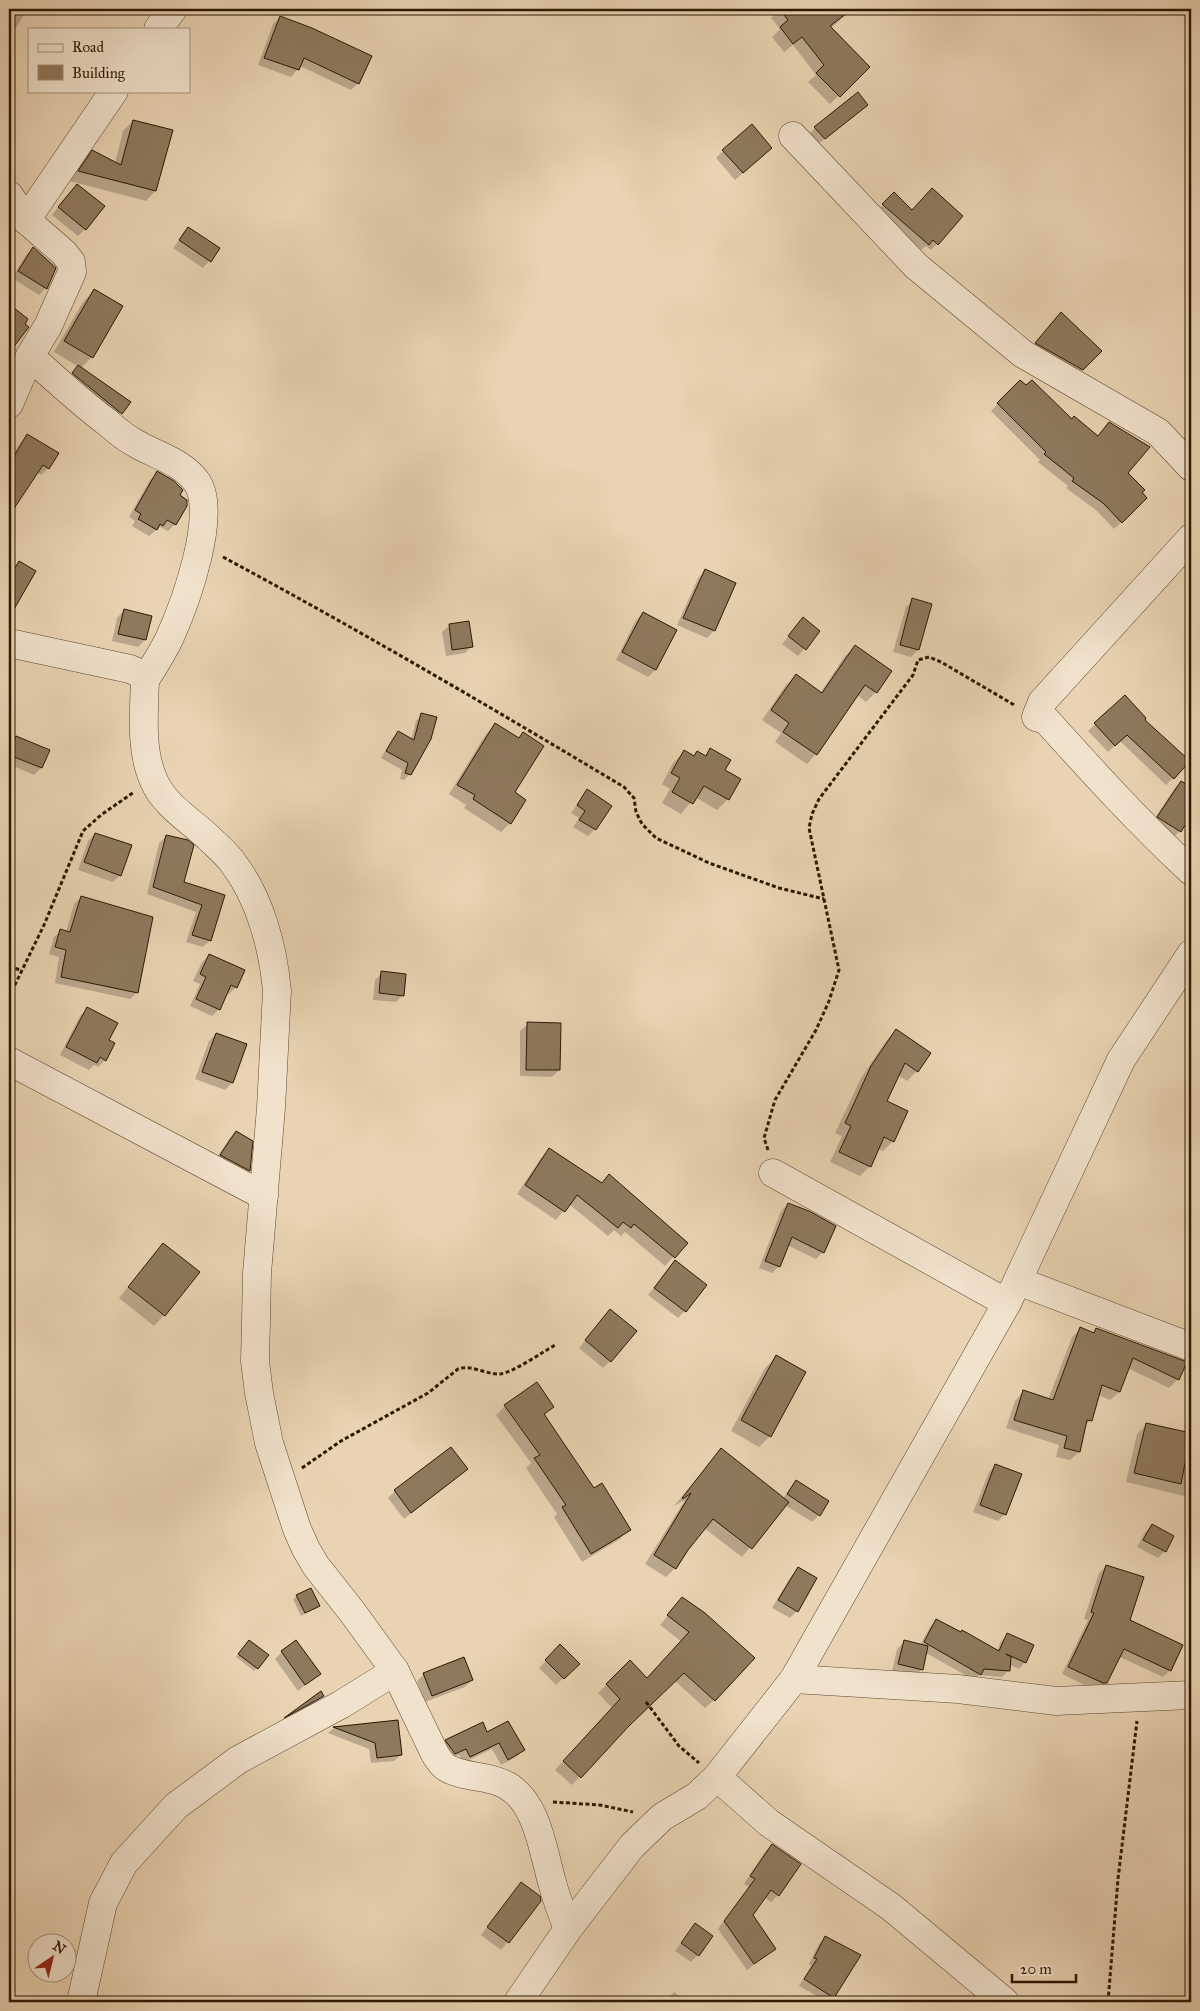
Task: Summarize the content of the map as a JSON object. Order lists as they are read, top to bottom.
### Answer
{
  "legend": ["Road", "Building"],
  "scale_bar": "20 m",
  "north": "top right"
}
